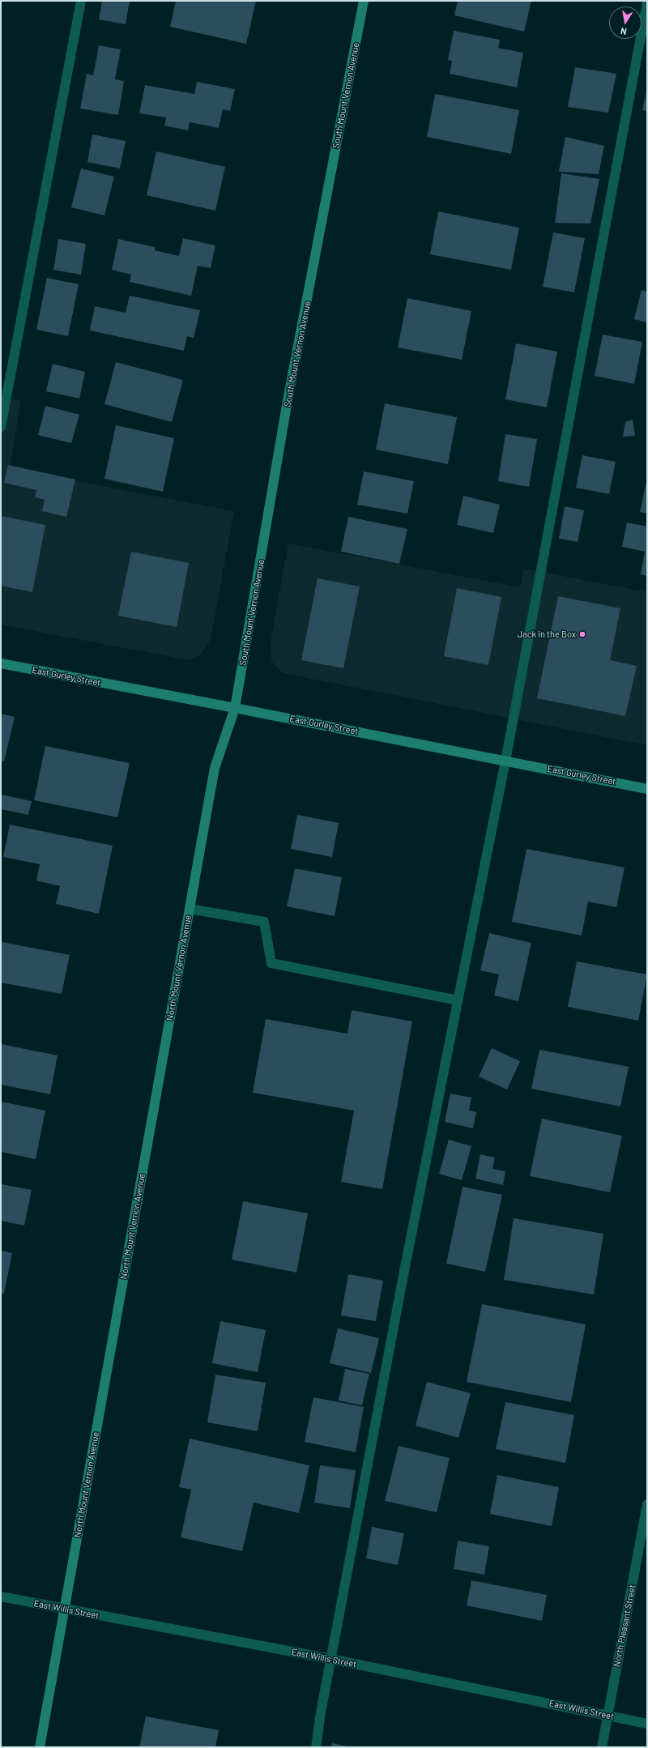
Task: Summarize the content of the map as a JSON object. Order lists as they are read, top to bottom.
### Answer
{
  "streets": {
    "street": [
      "South Mount Vernon Avenue",
      "East Gurley Street",
      "North Mount Vernon Avenue",
      "East Willis Street",
      "North Pleasant Street"
    ]
  },
  "crossings": [
    ["South Mount Vernon Avenue", "East Gurley Street"],
    ["South Mount Vernon Avenue", "North Mount Vernon Avenue"],
    ["East Gurley Street", "North Mount Vernon Avenue"],
    ["North Mount Vernon Avenue", "East Willis Street"],
    ["East Willis Street", "North Pleasant Street"]
  ],
  "places": ["Jack in the Box"],
  "north": "bottom"
}
